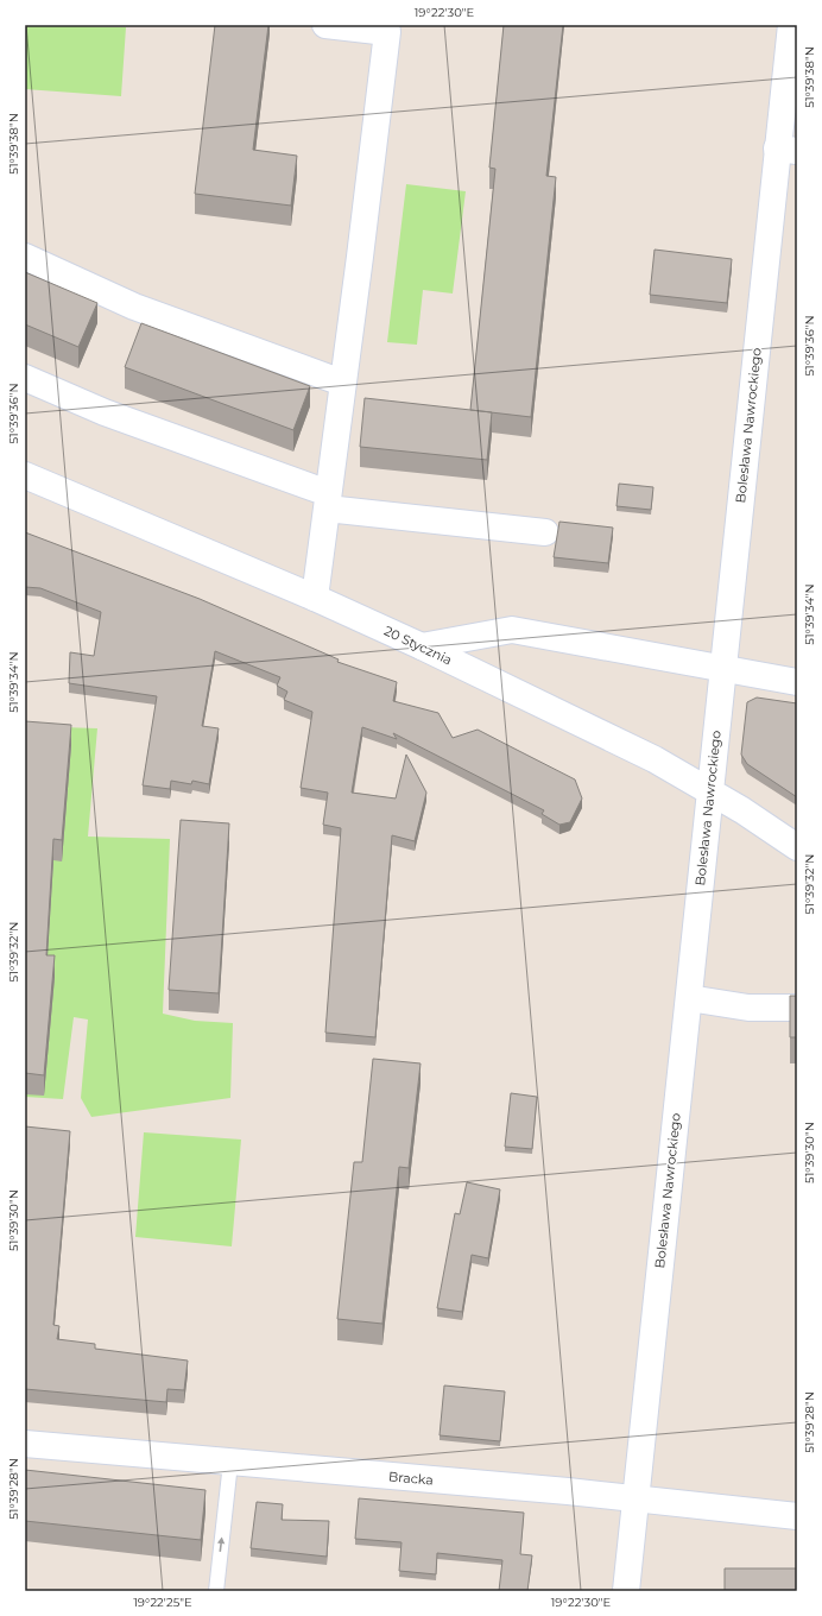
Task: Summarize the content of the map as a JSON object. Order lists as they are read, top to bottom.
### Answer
{
  "streets": {
    "street": ["Bolesława Nawrockiego", "20 Stycznia", "Bracka"]
  },
  "crossings": [
    ["Bolesława Nawrockiego", "20 Stycznia"],
    ["Bolesława Nawrockiego", "Bracka"]
  ],
  "coordinates": [
    "19°22'30\"E",
    "51°39'38\"N",
    "51°39'36\"N",
    "51°39'34\"N",
    "51°39'32\"N",
    "51°39'30\"N",
    "51°39'28\"N",
    "19°22'25\"E"
  ]
}
